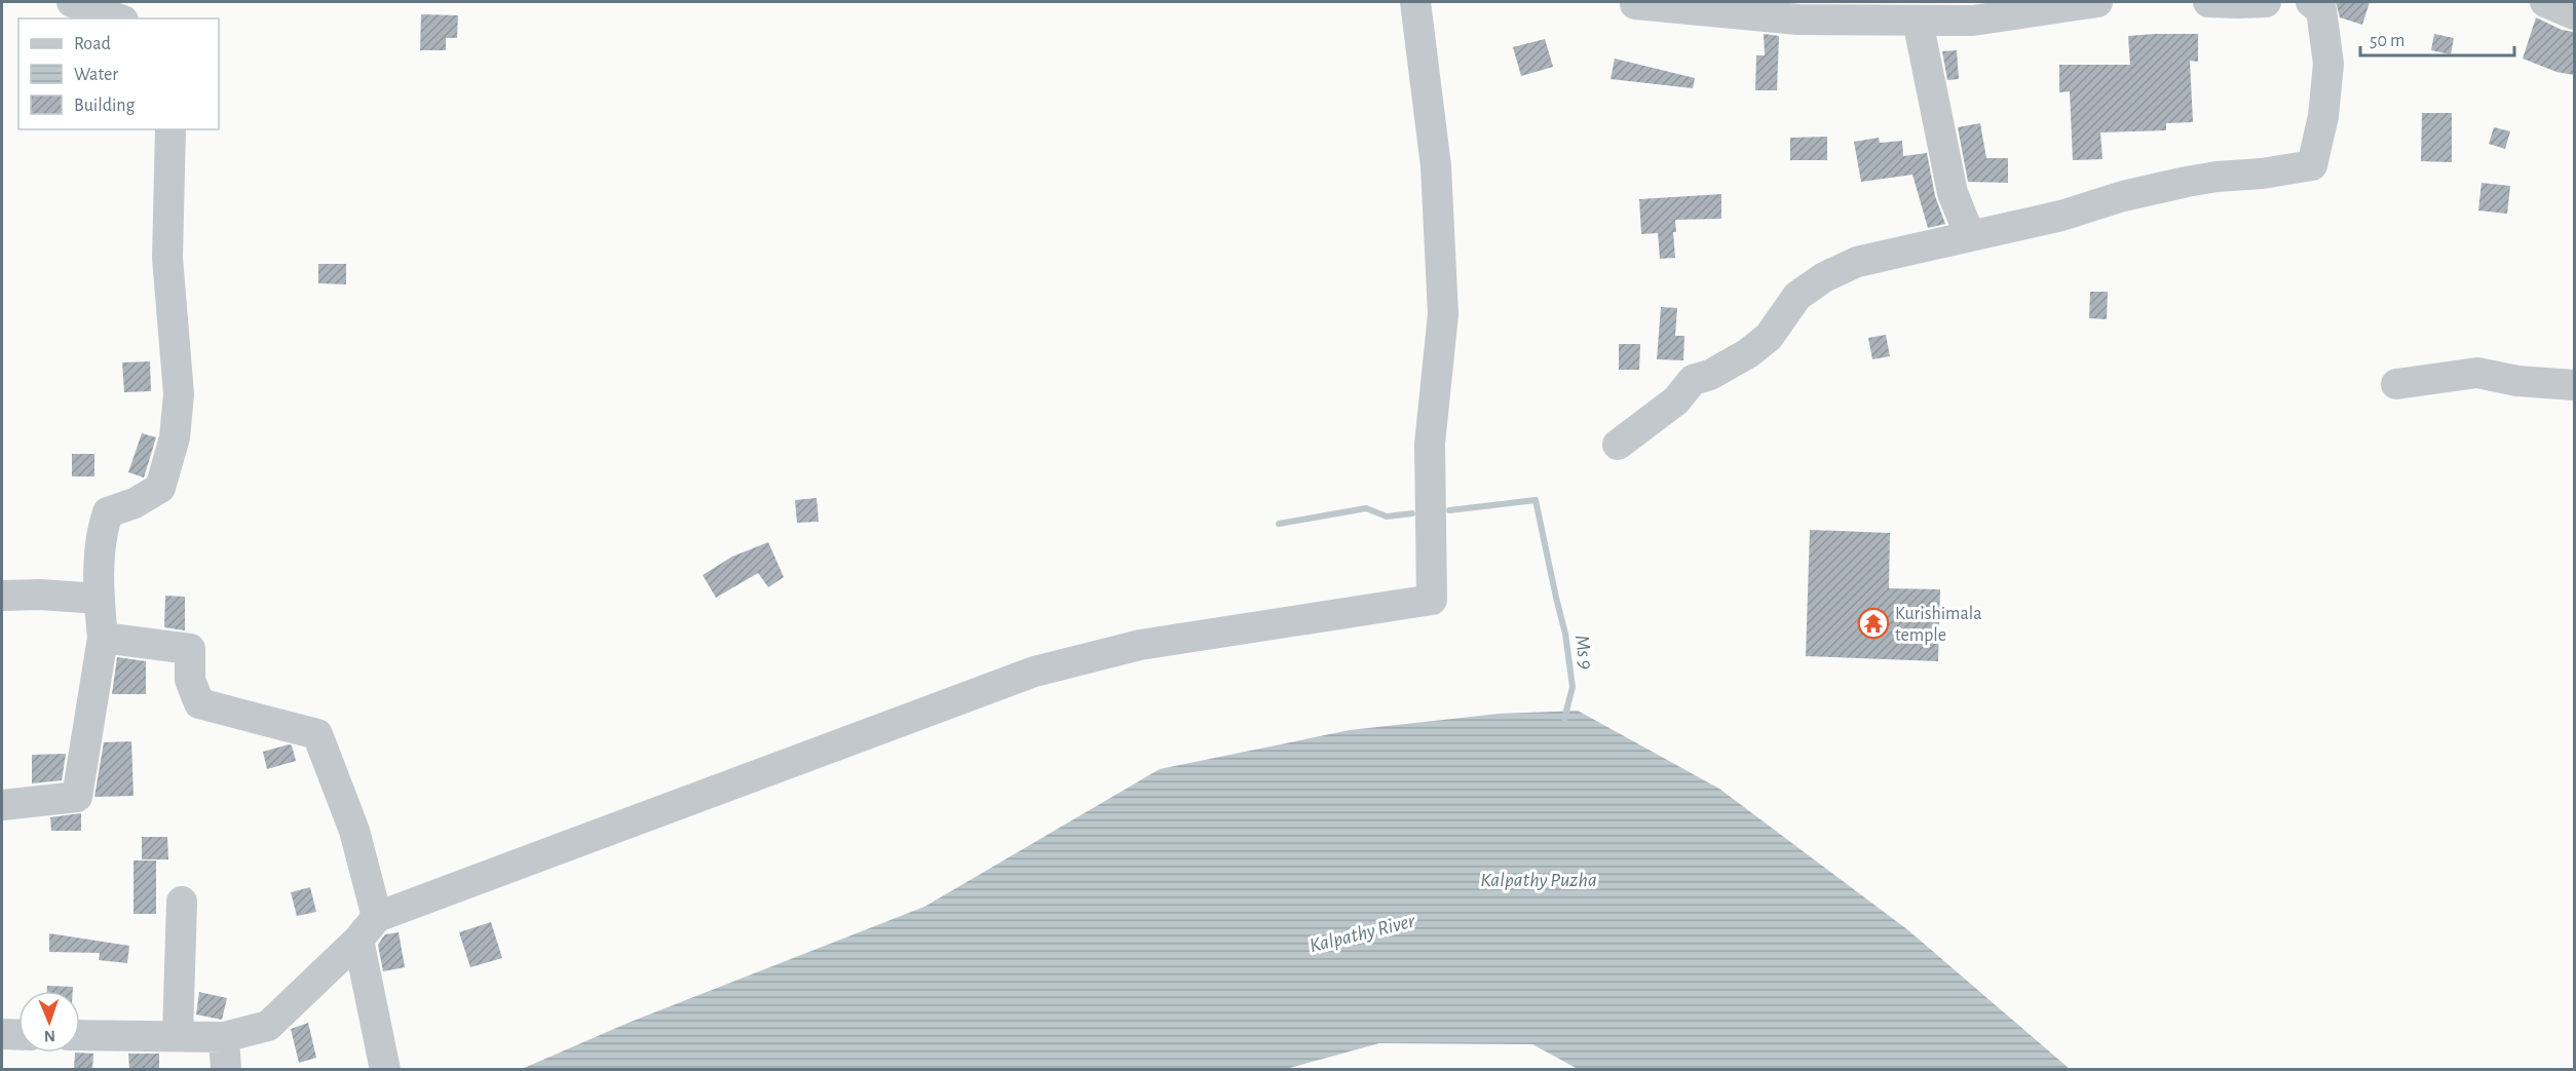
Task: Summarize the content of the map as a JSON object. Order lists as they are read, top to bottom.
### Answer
{
  "water": ["Ms 9", "Kalpathy Puzha", "Kalpathy River"],
  "places": {
    "temple": ["Kurishimala temple"]
  },
  "legend": ["Road", "Water", "Building"],
  "scale_bar": "50 m",
  "north": "bottom"
}
